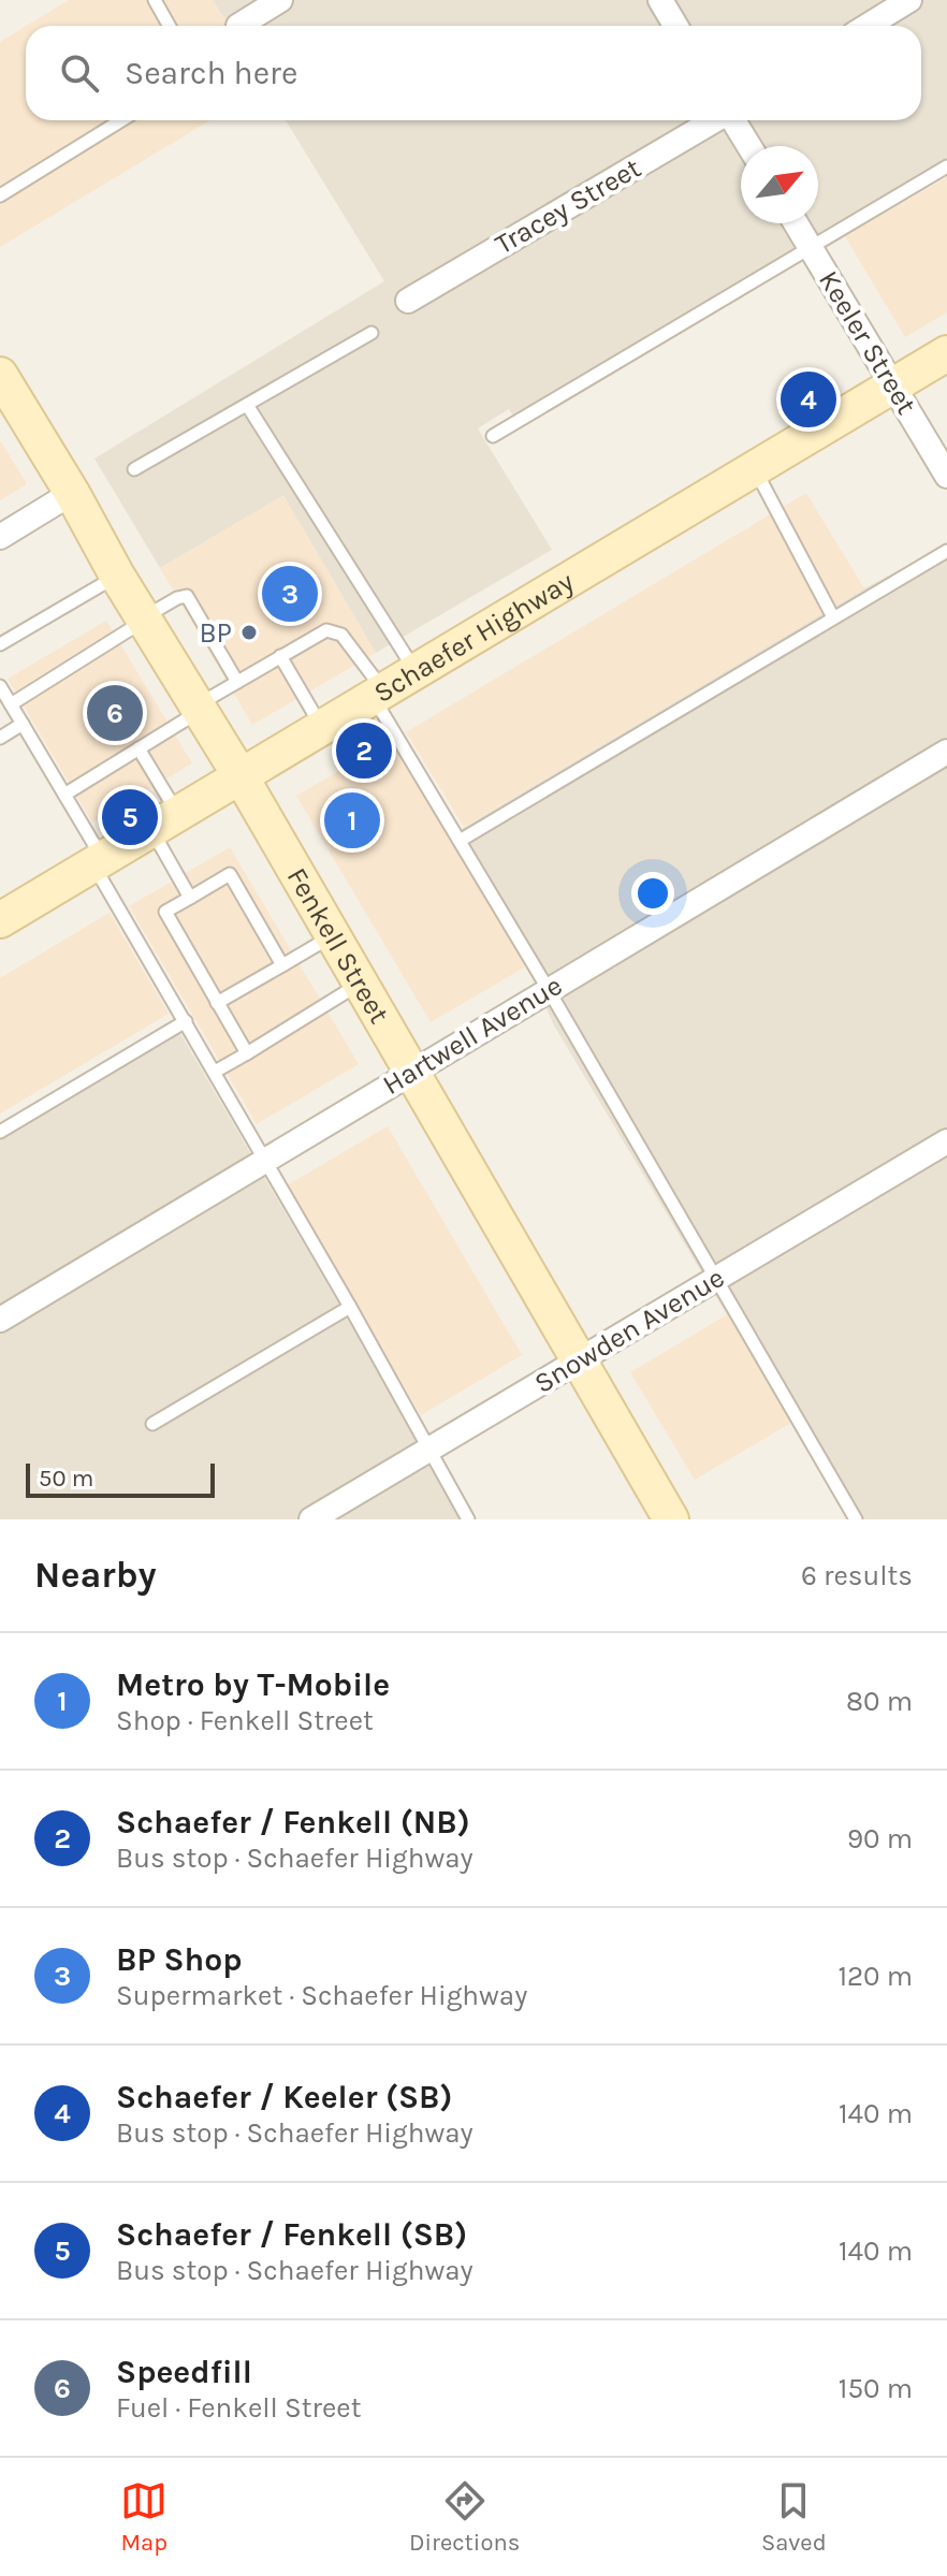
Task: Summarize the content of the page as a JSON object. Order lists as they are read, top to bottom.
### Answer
{
  "streets": {
    "street": [
      "Tracey Street",
      "Keeler Street",
      "Schaefer Highway",
      "Fenkell Street",
      "Hartwell Avenue",
      "Snowden Avenue"
    ]
  },
  "crossings": [
    ["Keeler Street", "Schaefer Highway"],
    ["Schaefer Highway", "Fenkell Street"],
    ["Fenkell Street", "Hartwell Avenue"],
    ["Fenkell Street", "Snowden Avenue"]
  ],
  "places": ["BP"],
  "scale_bar": "50 m",
  "north": "top right",
  "page": {
    "search": "Search here",
    "pins": [
      "4",
      "3",
      "6",
      "2",
      "5",
      "1"
    ],
    "scale": "50 m",
    "heading": ["Nearby", "6 results"],
    "list": [
      {
        "mark": "1",
        "name": "Metro by T-Mobile",
        "note": "Shop · Fenkell Street",
        "value": "80 m"
      },
      {
        "mark": "2",
        "name": "Schaefer / Fenkell (NB)",
        "note": "Bus stop · Schaefer Highway",
        "value": "90 m"
      },
      {
        "mark": "3",
        "name": "BP Shop",
        "note": "Supermarket · Schaefer Highway",
        "value": "120 m"
      },
      {
        "mark": "4",
        "name": "Schaefer / Keeler (SB)",
        "note": "Bus stop · Schaefer Highway",
        "value": "140 m"
      },
      {
        "mark": "5",
        "name": "Schaefer / Fenkell (SB)",
        "note": "Bus stop · Schaefer Highway",
        "value": "140 m"
      },
      {
        "mark": "6",
        "name": "Speedfill",
        "note": "Fuel · Fenkell Street",
        "value": "150 m"
      }
    ],
    "nav": ["Map", "Directions", "Saved"]
  }
}
